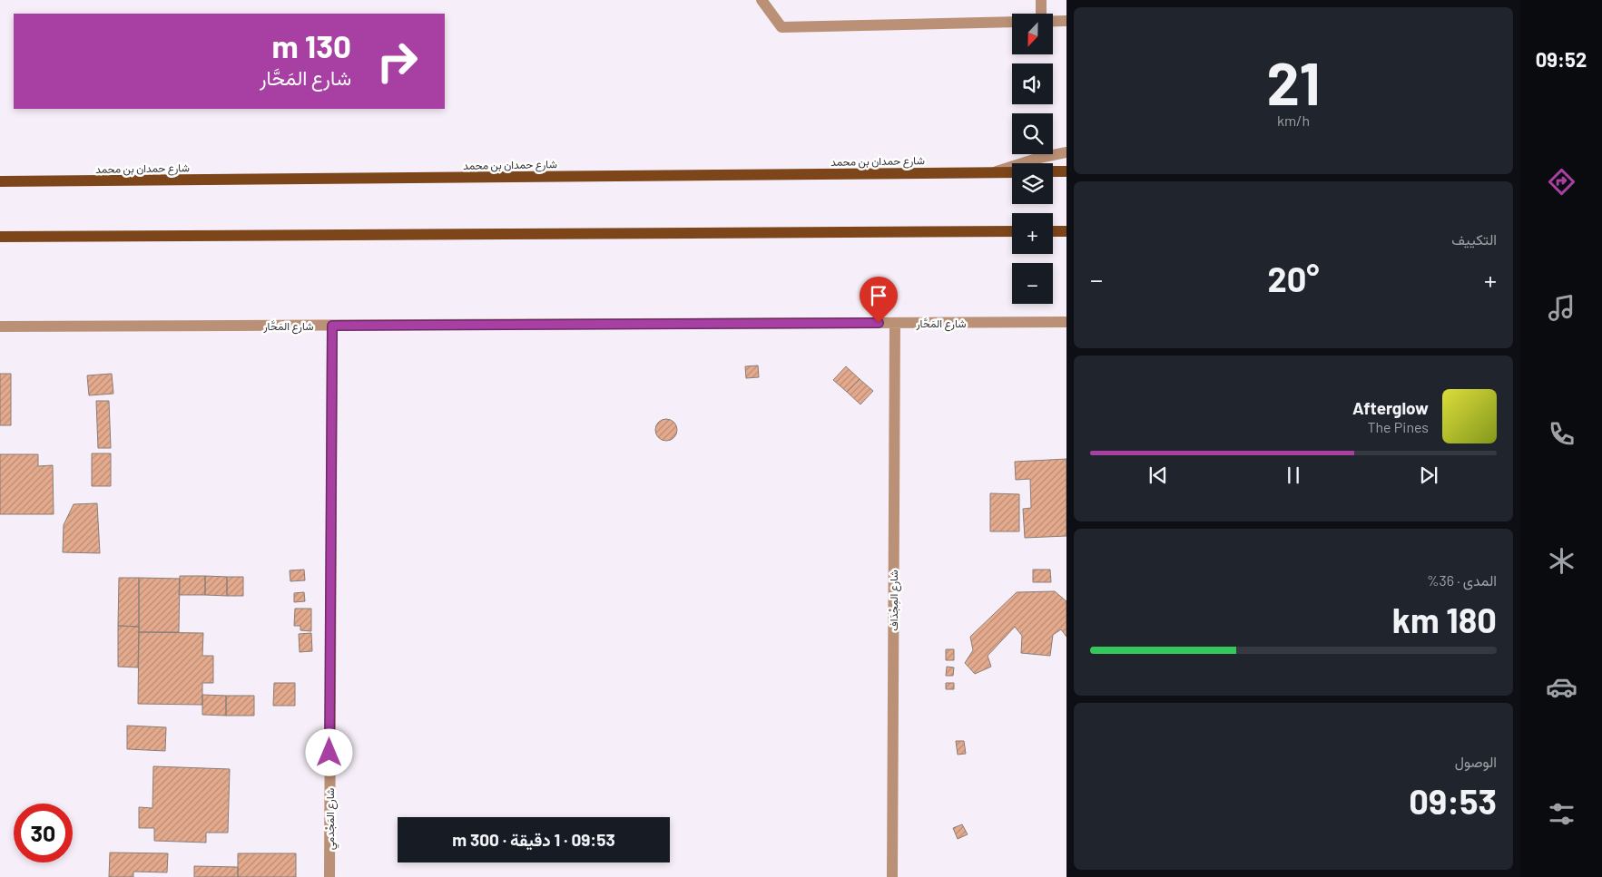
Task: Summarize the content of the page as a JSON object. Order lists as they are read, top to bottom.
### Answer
{
  "streets": {
    "main road": ["شارع حمدان بن محمد"],
    "street": ["شارع المَحَّار", "شارع المِجْدَاف", "شارع المَجْدمي"]
  },
  "crossings": [
    ["شارع المَحَّار", "شارع المِجْدَاف"],
    ["شارع المَحَّار", "شارع المَجْدمي"]
  ],
  "north": "bottom",
  "page": {
    "tabs": "09:52",
    "tile": [
      ["21", "km/h"],
      "التكييف",
      ["المدى · 36%", "180 km"],
      ["الوصول", "09:53"]
    ],
    "map_buttons": ["+", "−"],
    "turn": ["130 m", "شارع المَحَّار"],
    "heat": ["−", "20°", "+"],
    "song": ["Afterglow", "The Pines"],
    "limit": "30",
    "trip": "09:53 · 1 دقيقة · 300 m"
  }
}
